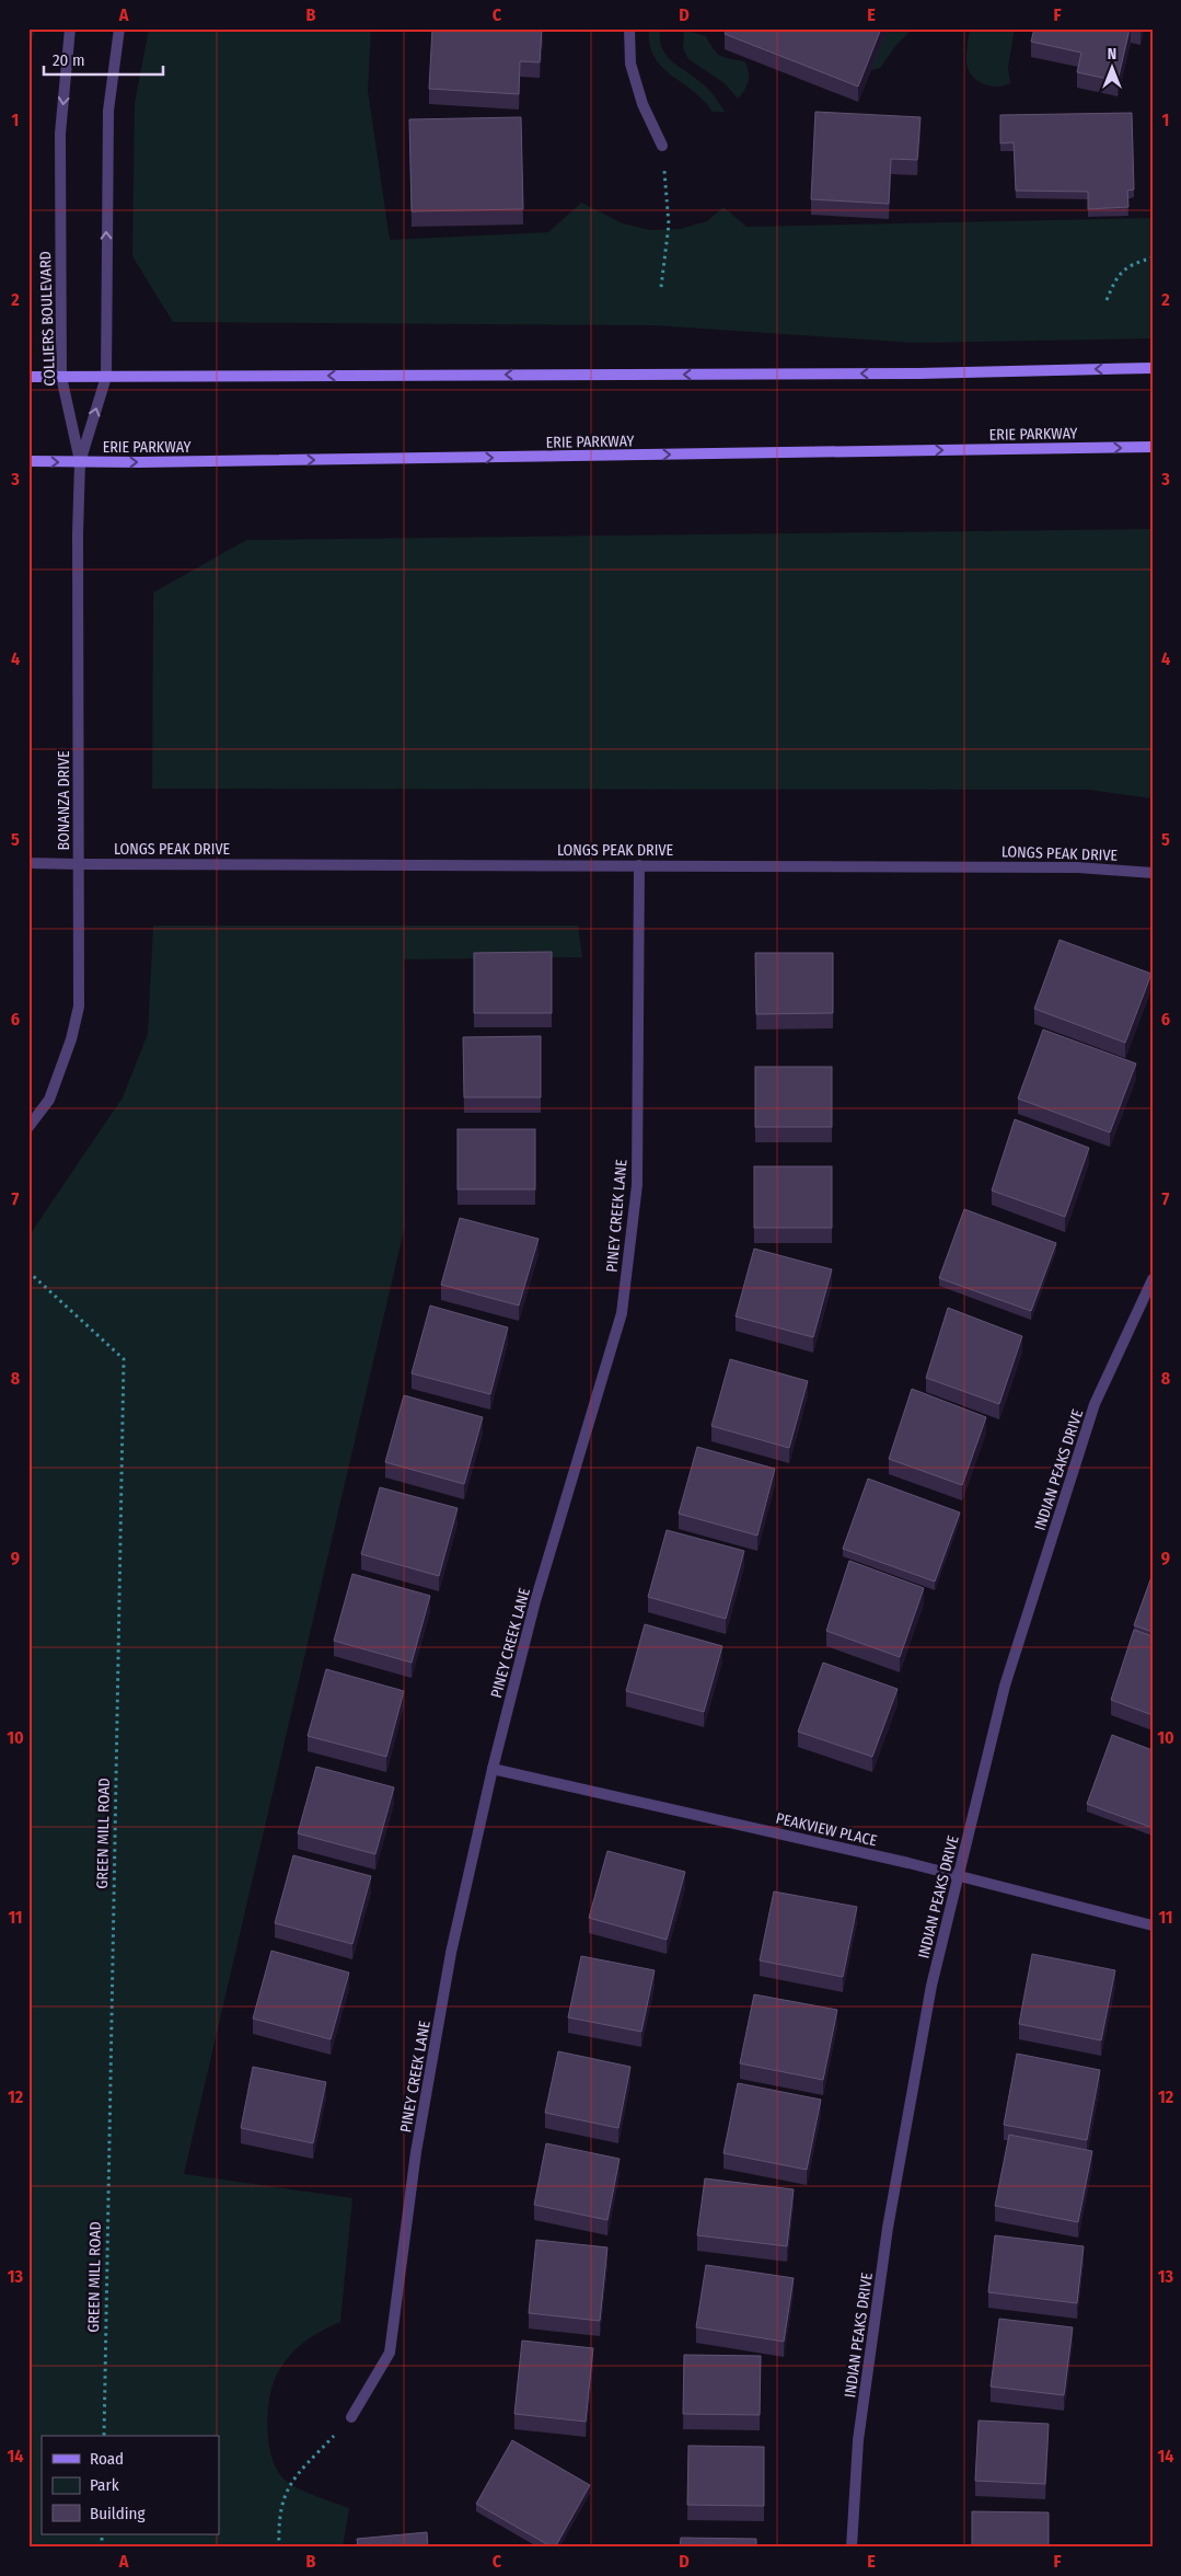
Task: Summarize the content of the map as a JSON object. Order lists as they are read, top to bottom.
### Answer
{
  "streets": {
    "main road": ["ERIE PARKWAY"],
    "street": [
      "COLLIERS BOULEVARD",
      "BONANZA DRIVE",
      "LONGS PEAK DRIVE",
      "PINEY CREEK LANE",
      "INDIAN PEAKS DRIVE",
      "PEAKVIEW PLACE"
    ],
    "path": ["GREEN MILL ROAD"]
  },
  "crossings": [
    ["COLLIERS BOULEVARD", "ERIE PARKWAY"],
    ["COLLIERS BOULEVARD", "BONANZA DRIVE"],
    ["ERIE PARKWAY", "BONANZA DRIVE"],
    ["BONANZA DRIVE", "LONGS PEAK DRIVE"],
    ["LONGS PEAK DRIVE", "PINEY CREEK LANE"],
    ["PINEY CREEK LANE", "PEAKVIEW PLACE"],
    ["INDIAN PEAKS DRIVE", "PEAKVIEW PLACE"]
  ],
  "legend": ["Road", "Park", "Building"],
  "scale_bar": "20 m",
  "north": "top",
  "grid": {
    "columns": [
      "A",
      "B",
      "C",
      "D",
      "E",
      "F"
    ],
    "rows": [
      "1",
      "2",
      "3",
      "4",
      "5",
      "6",
      "7",
      "8",
      "9",
      "10",
      "11",
      "12",
      "13",
      "14"
    ]
  }
}
